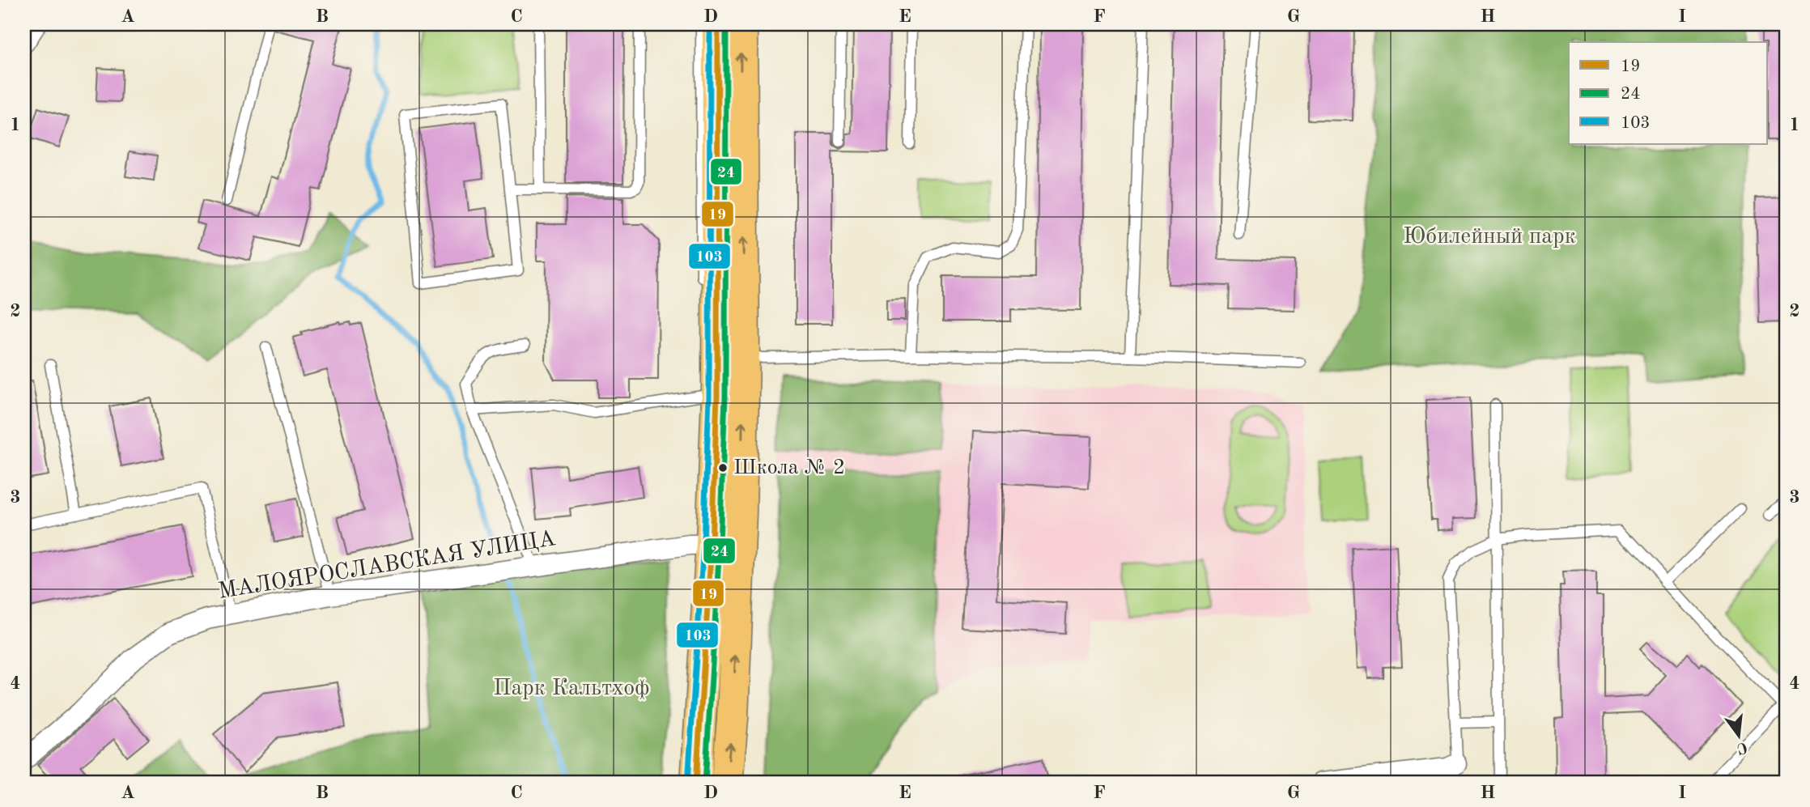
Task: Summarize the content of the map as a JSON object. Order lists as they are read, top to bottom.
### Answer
{
  "streets": {
    "street": ["МАЛОЯРОСЛАВСКАЯ УЛИЦА"]
  },
  "parks": ["Юбилейный парк", "Парк Кальтхоф"],
  "places": ["Школа № 2"],
  "lines": ["transit line 19", "transit line 24", "transit line 103"],
  "legend": ["19", "24", "103"],
  "north": "bottom",
  "grid": {
    "columns": [
      "A",
      "B",
      "C",
      "D",
      "E",
      "F",
      "G",
      "H",
      "I"
    ],
    "rows": [
      "1",
      "2",
      "3",
      "4"
    ]
  }
}
